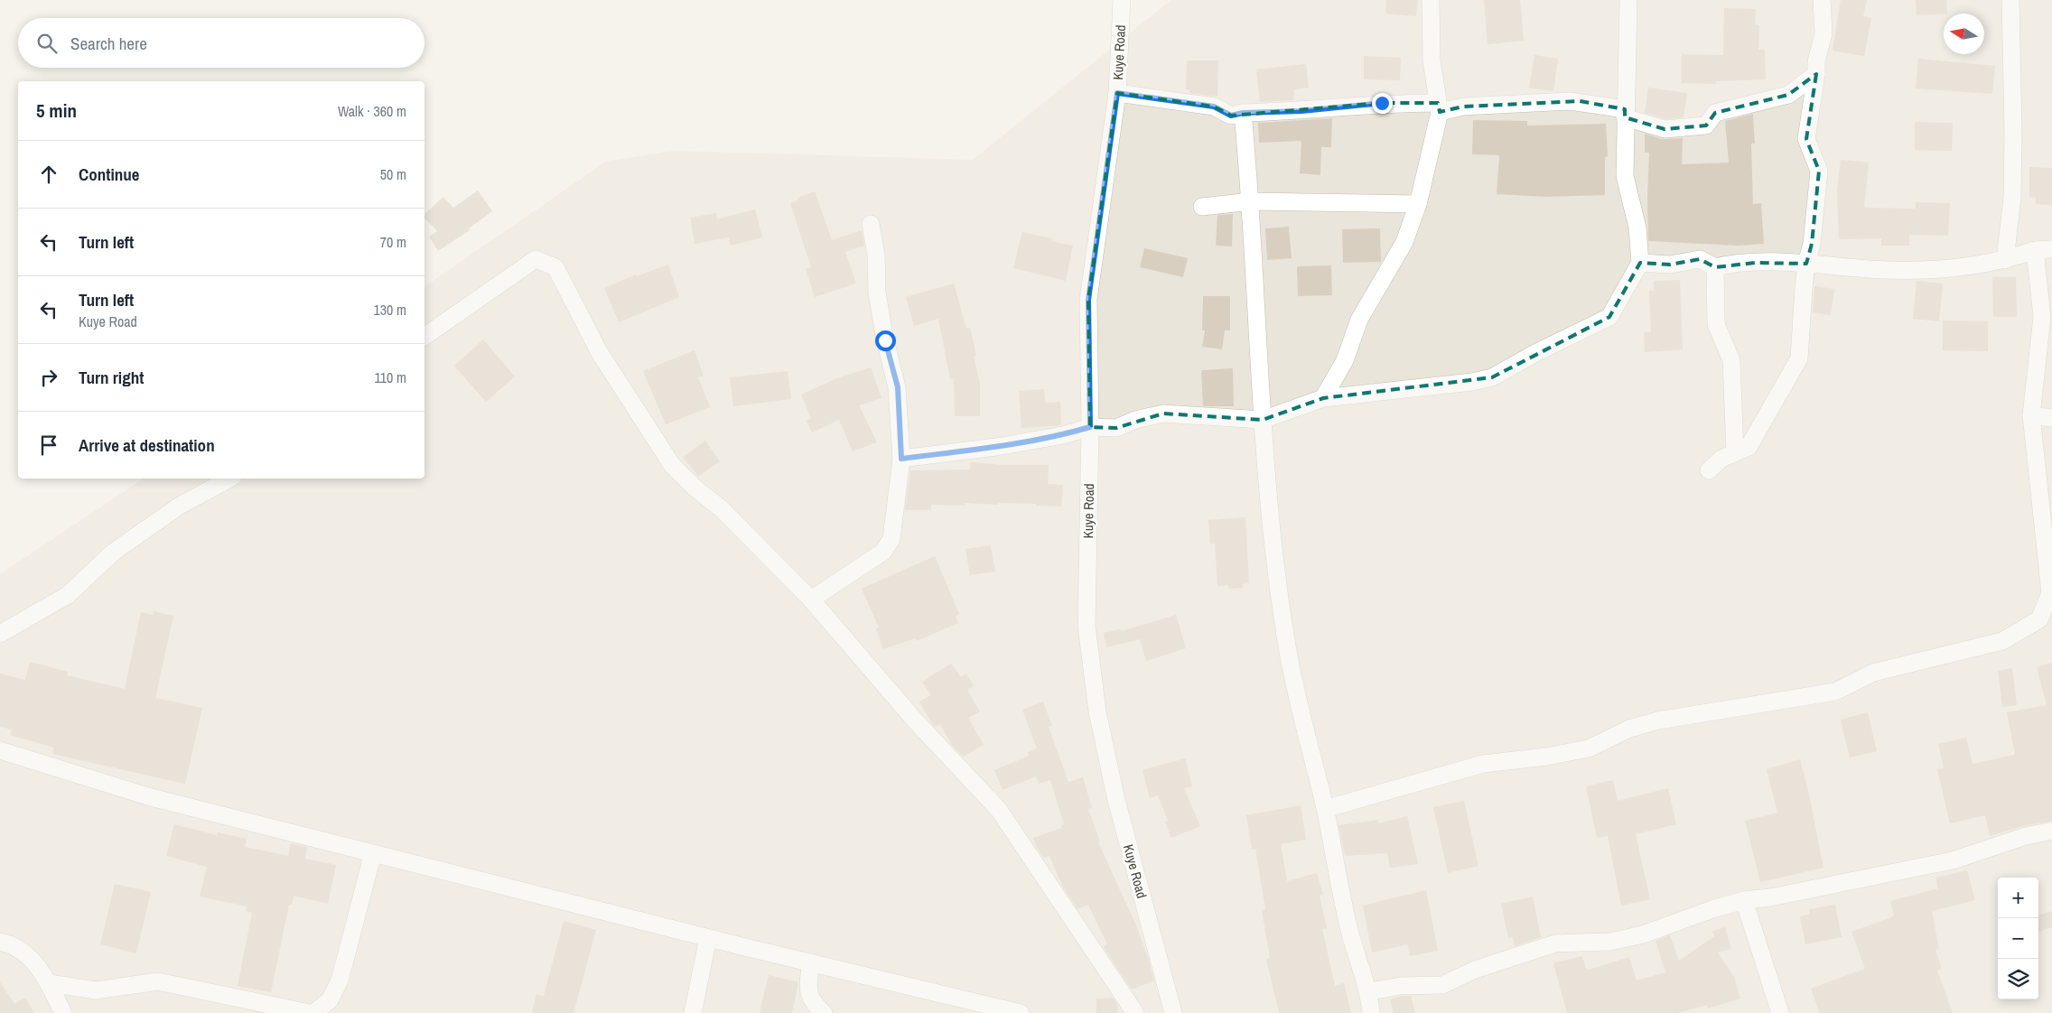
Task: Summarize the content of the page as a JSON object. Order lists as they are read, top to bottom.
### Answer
{
  "streets": {
    "street": ["Kuye Road"]
  },
  "north": "left",
  "page": {
    "search": "Search here",
    "heading": ["5 min", "Walk · 360 m"],
    "list": [
      ["Continue", "50 m"],
      ["Turn left", "70 m"],
      ["Turn left", "Kuye Road", "130 m"],
      ["Turn right", "110 m"],
      "Arrive at destination"
    ],
    "map_buttons": ["+", "−"]
  }
}
